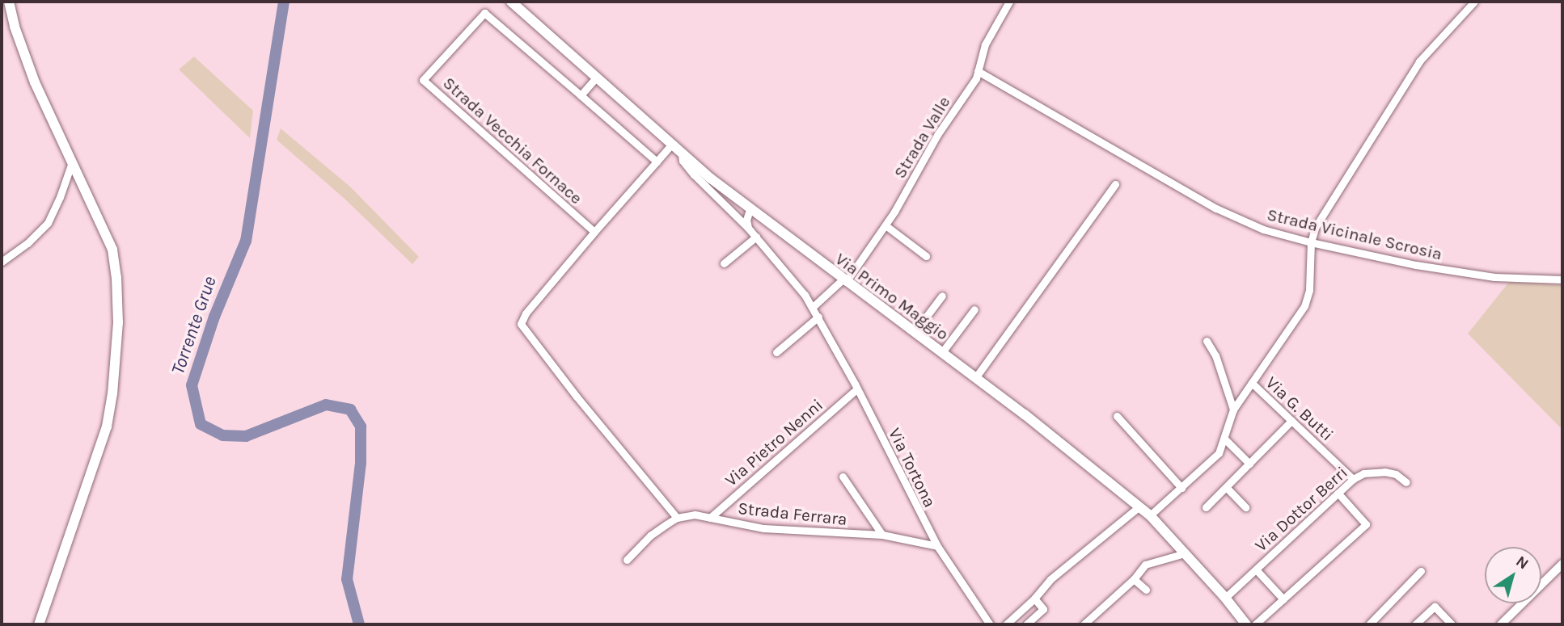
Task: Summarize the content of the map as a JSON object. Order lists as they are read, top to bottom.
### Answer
{
  "streets": {
    "main road": ["Via Primo Maggio"],
    "street": [
      "Strada Valle",
      "Strada Vecchia Fornace",
      "Strada Vicinale Scrosia",
      "Via G. Butti",
      "Via Pietro Nenni",
      "Via Tortona",
      "Via Dottor Berri",
      "Strada Ferrara"
    ]
  },
  "crossings": [
    ["Strada Valle", "Strada Vicinale Scrosia"],
    ["Strada Valle", "Via Primo Maggio"],
    ["Strada Valle", "Via Tortona"],
    ["Via Primo Maggio", "Via Tortona"],
    ["Via Primo Maggio", "Via Dottor Berri"],
    ["Via G. Butti", "Via Dottor Berri"],
    ["Via Pietro Nenni", "Via Tortona"],
    ["Via Pietro Nenni", "Strada Ferrara"],
    ["Via Tortona", "Strada Ferrara"]
  ],
  "water": ["Torrente Grue"],
  "north": "top right"
}
